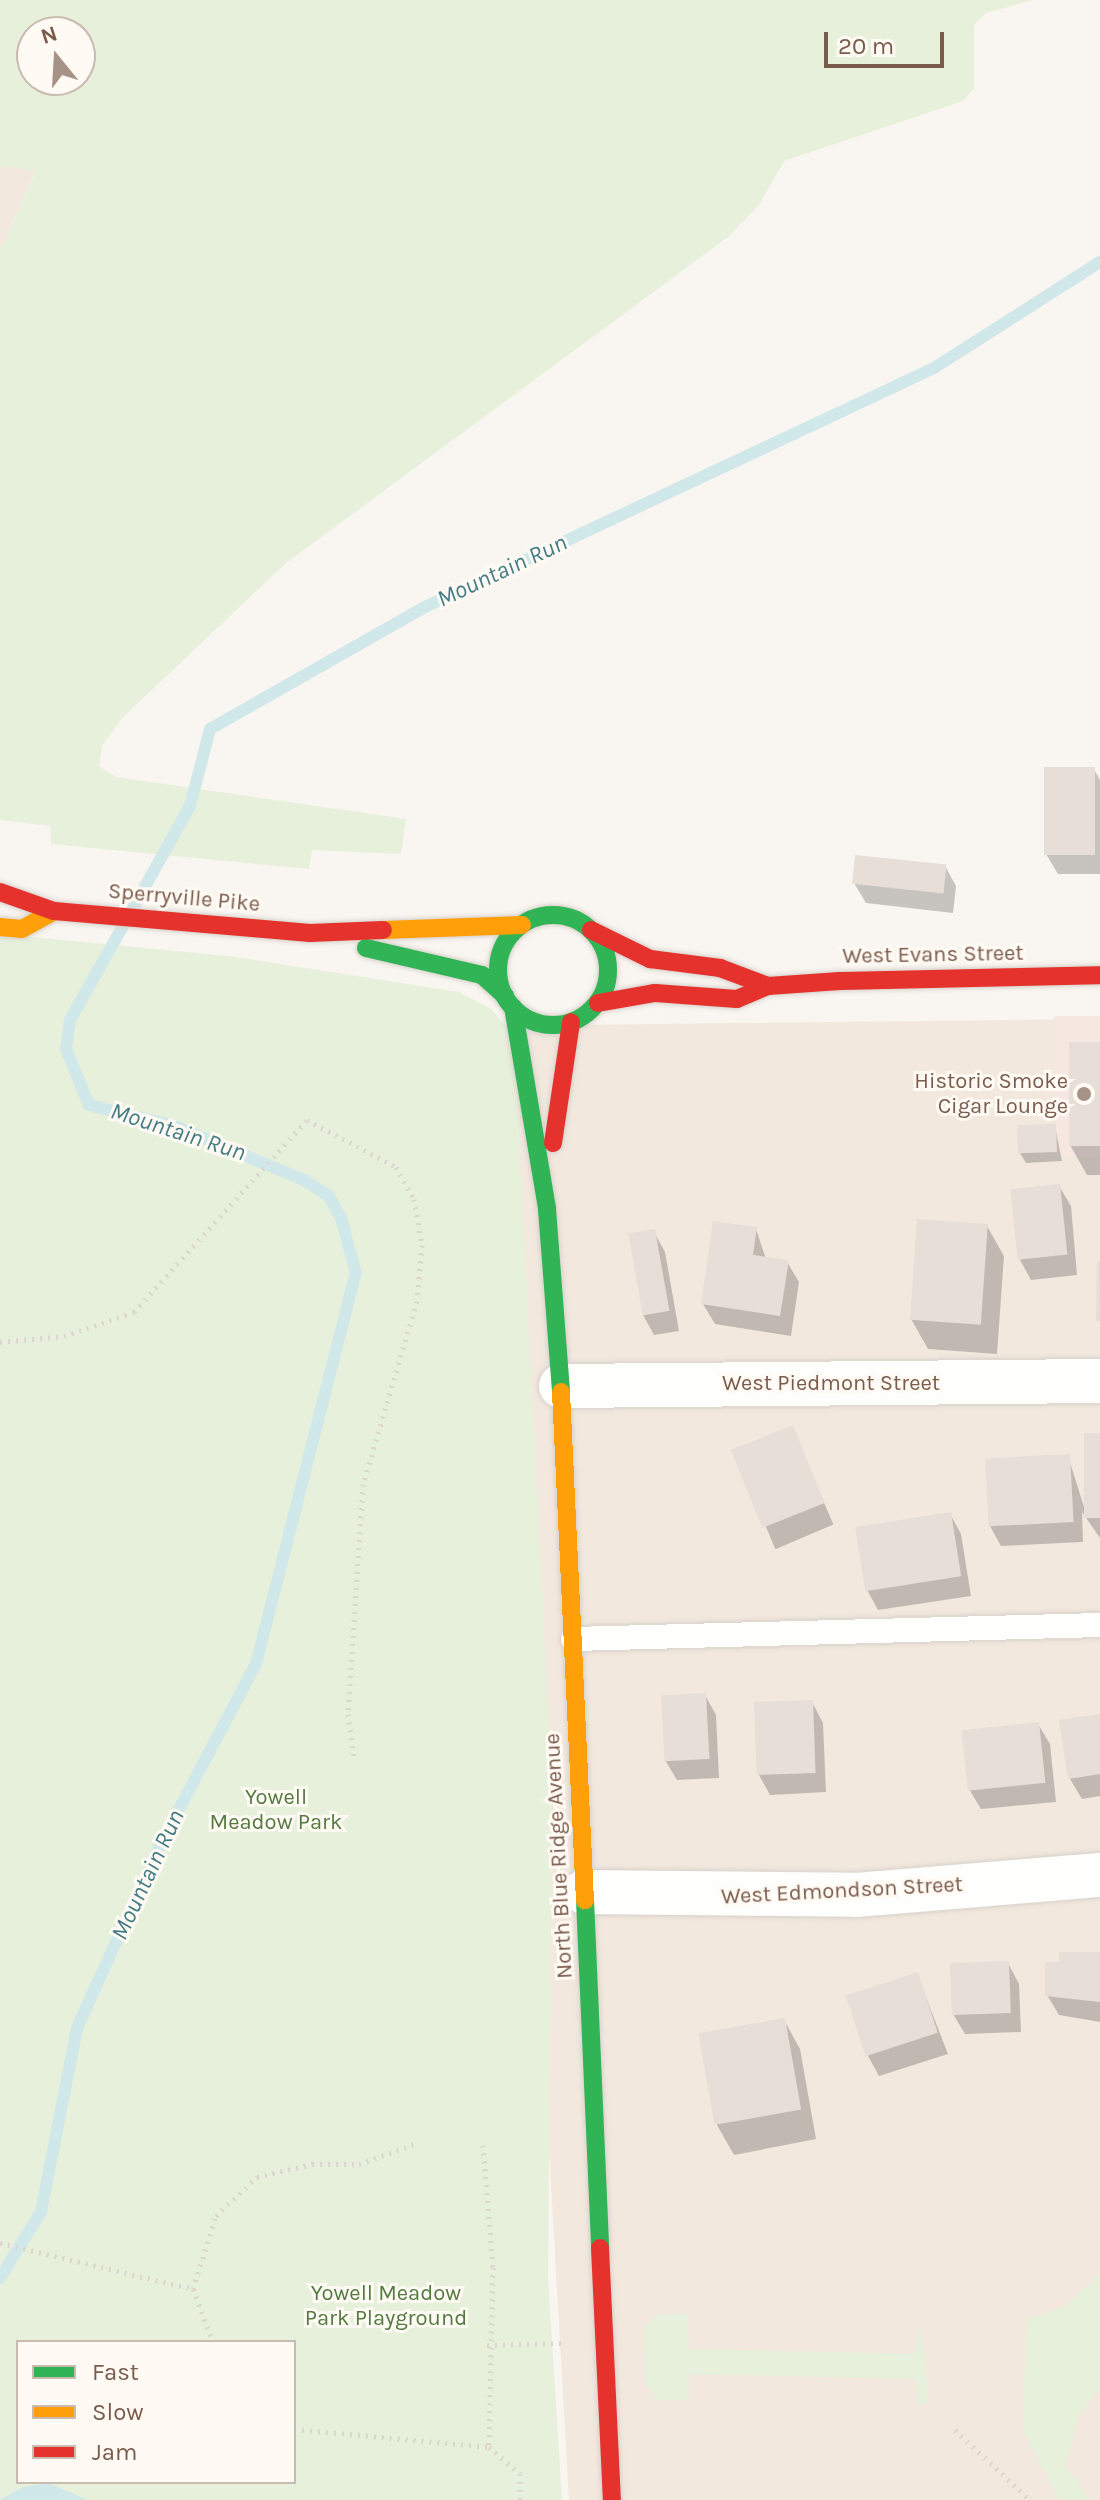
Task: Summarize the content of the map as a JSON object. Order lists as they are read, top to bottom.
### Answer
{
  "streets": {
    "main road": ["Sperryville Pike", "West Evans Street", "North Blue Ridge Avenue"],
    "street": ["West Piedmont Street", "West Edmondson Street"]
  },
  "crossings": [
    ["Sperryville Pike", "West Evans Street"],
    ["Sperryville Pike", "North Blue Ridge Avenue"],
    ["West Evans Street", "North Blue Ridge Avenue"],
    ["West Piedmont Street", "North Blue Ridge Avenue"],
    ["North Blue Ridge Avenue", "West Edmondson Street"]
  ],
  "water": ["Mountain Run"],
  "parks": ["Yowell Meadow Park", "Yowell Meadow Park Playground"],
  "places": ["Historic Smoke Cigar Lounge"],
  "legend": ["Fast", "Slow", "Jam"],
  "scale_bar": "20 m",
  "north": "top"
}
